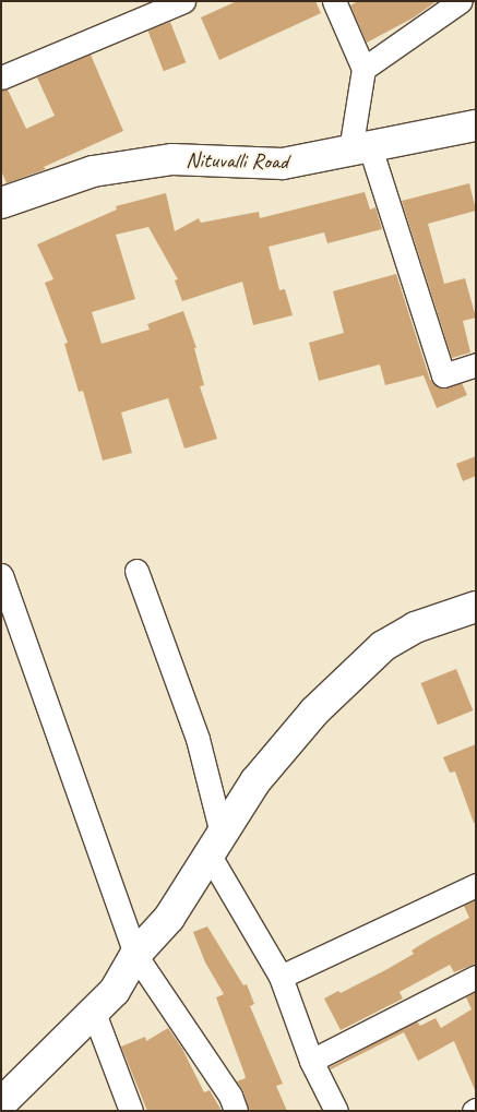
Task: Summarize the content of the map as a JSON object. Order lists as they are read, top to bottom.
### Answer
{
  "streets": {
    "street": ["Nituvalli Road"]
  }
}
